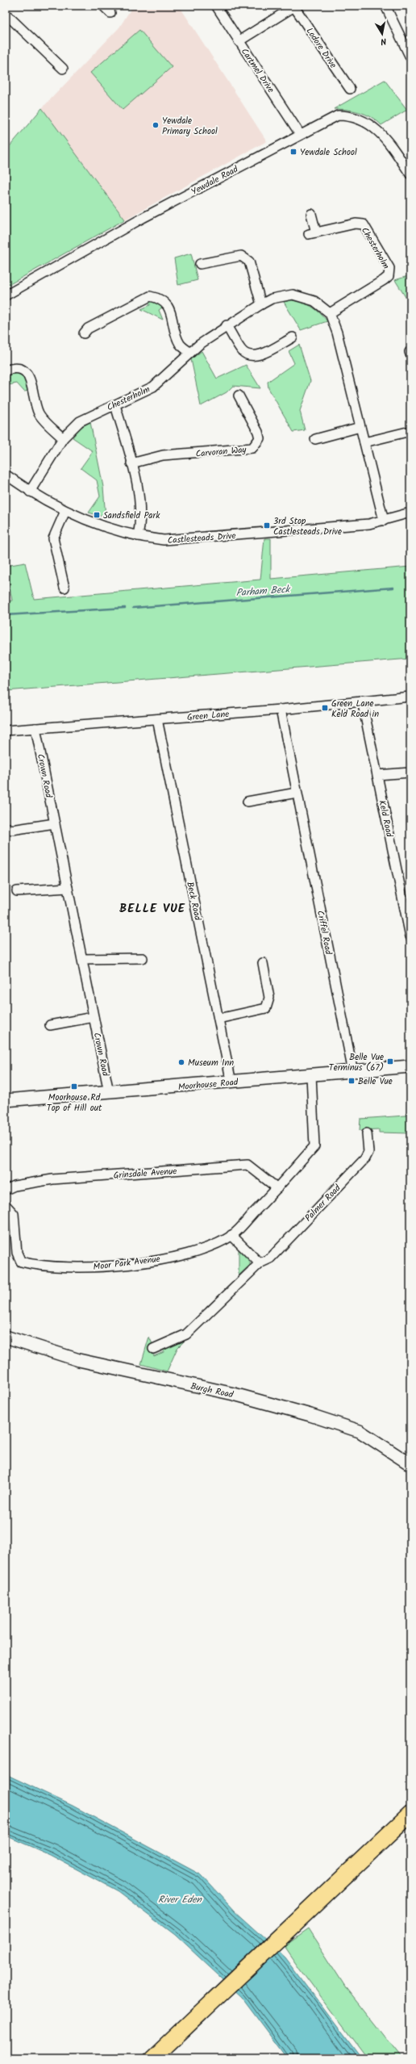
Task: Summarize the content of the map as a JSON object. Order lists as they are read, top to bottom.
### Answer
{
  "streets": {
    "street": [
      "Lodore Drive",
      "Cartmel Drive",
      "Yewdale Road",
      "Chesterholm",
      "Carvoran Way",
      "Castlesteads Drive",
      "Green Lane",
      "Crown Road",
      "Keld Road",
      "Beck Road",
      "Criffel Road",
      "Moorhouse Road",
      "Grinsdale Avenue",
      "Palmer Road",
      "Moor Park Avenue",
      "Burgh Road"
    ]
  },
  "crossings": [
    ["Lodore Drive", "Cartmel Drive"],
    ["Cartmel Drive", "Yewdale Road"],
    ["Chesterholm", "Castlesteads Drive"],
    ["Green Lane", "Crown Road"],
    ["Green Lane", "Keld Road"],
    ["Green Lane", "Beck Road"],
    ["Green Lane", "Criffel Road"],
    ["Crown Road", "Moorhouse Road"],
    ["Beck Road", "Moorhouse Road"],
    ["Criffel Road", "Moorhouse Road"],
    ["Moorhouse Road", "Moor Park Avenue"],
    ["Grinsdale Avenue", "Moor Park Avenue"]
  ],
  "districts": ["BELLE VUE"],
  "water": ["Parham Beck", "River Eden"],
  "places": {
    "other": ["Yewdale Primary School", "Museum Inn"],
    "transit": [
      "Yewdale School",
      "Sandsfield Park",
      "3rd Stop Castlesteads Drive",
      "Green Lane Keld Road in",
      "Belle Vue Terminus (67)",
      "Belle Vue",
      "Moorhouse Rd Top of Hill out"
    ]
  },
  "north": "bottom"
}
